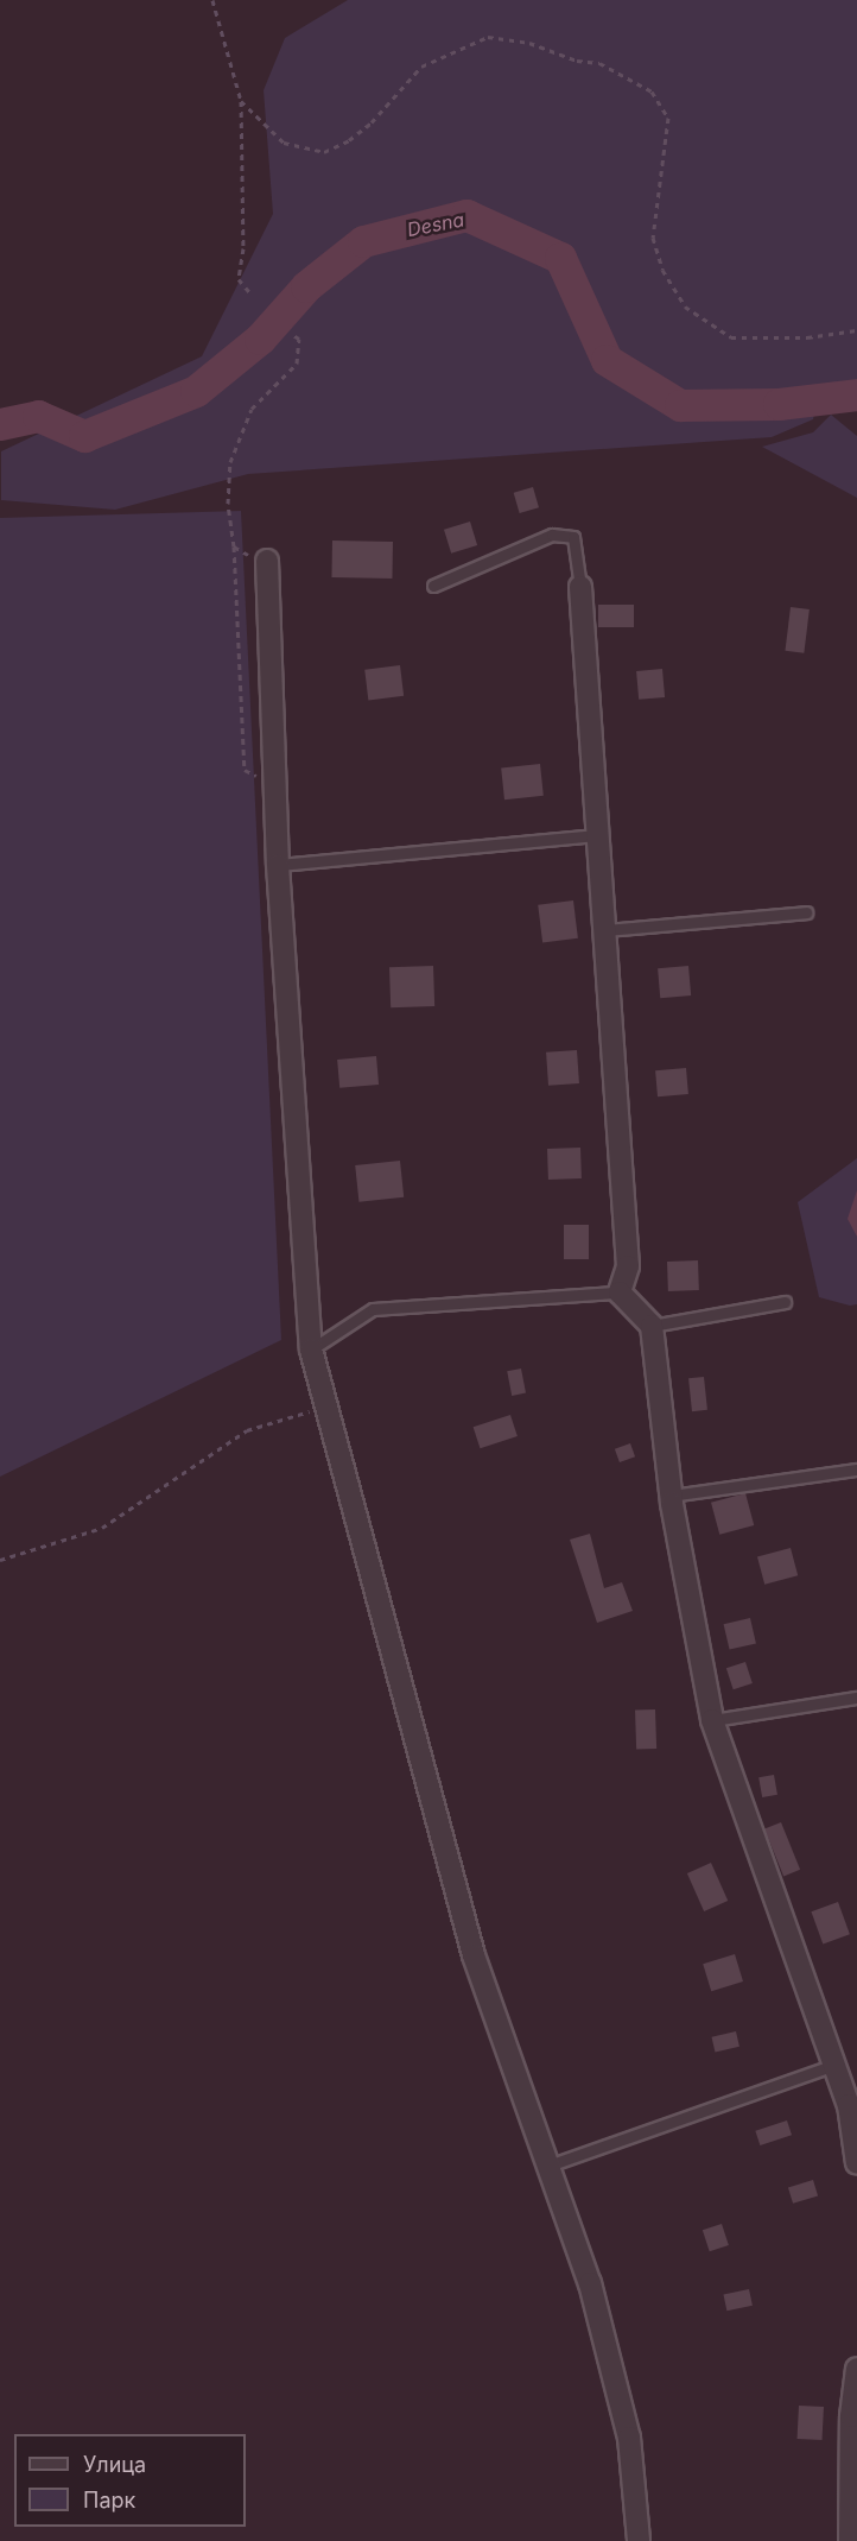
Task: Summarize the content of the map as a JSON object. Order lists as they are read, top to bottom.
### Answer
{
  "water": ["Desna"],
  "legend": ["Улица", "Парк"]
}
